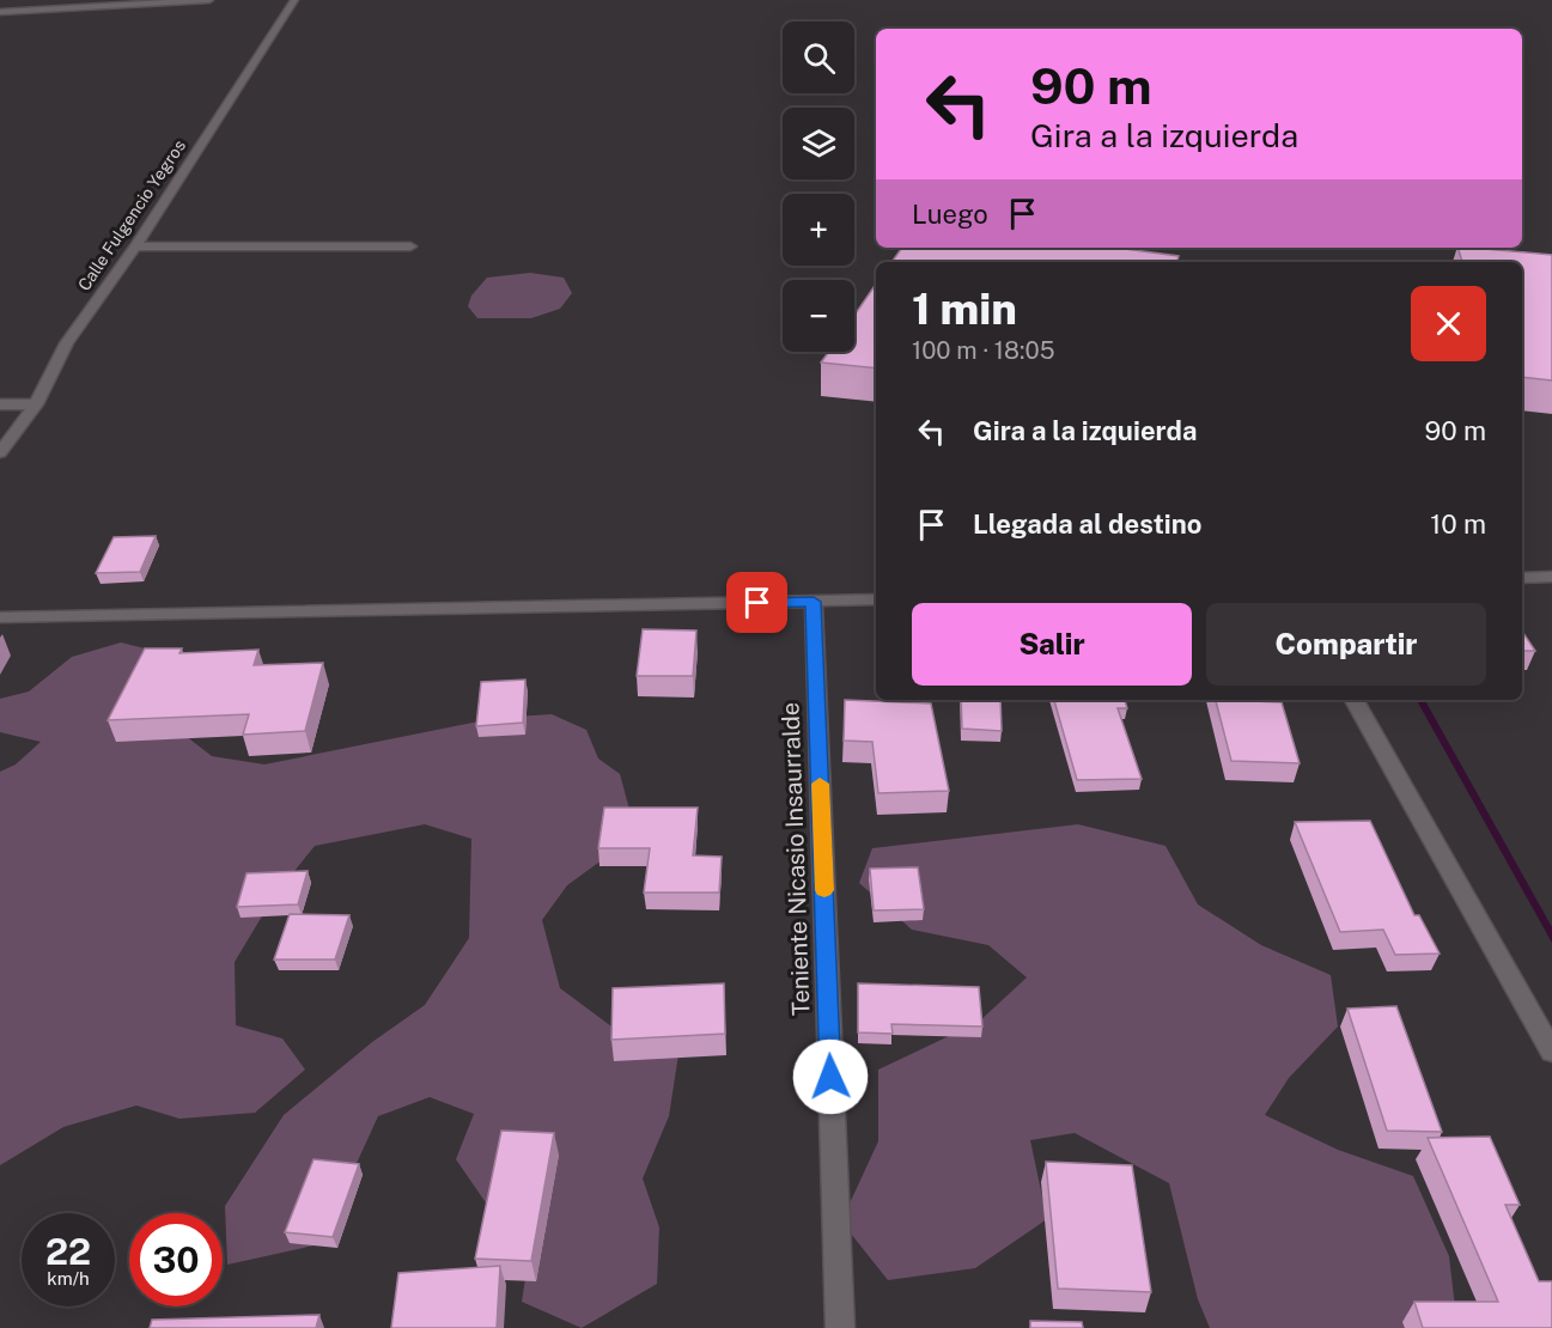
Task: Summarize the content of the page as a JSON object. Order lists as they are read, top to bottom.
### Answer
{
  "streets": {
    "street": ["Calle Fulgencio Yegros", "Teniente Nicasio Insaurralde"]
  },
  "page": {
    "map_buttons": ["+", "−"],
    "turn": ["90 m", "Gira a la izquierda"],
    "then": "Luego",
    "heading": ["1 min", "100 m · 18:05"],
    "list": [
      {
        "name": "Gira a la izquierda",
        "value": "90 m"
      },
      {
        "name": "Llegada al destino",
        "value": "10 m"
      }
    ],
    "buttons": ["Salir", "Compartir"],
    "speed": "22 km/h",
    "limit": "30"
  }
}
